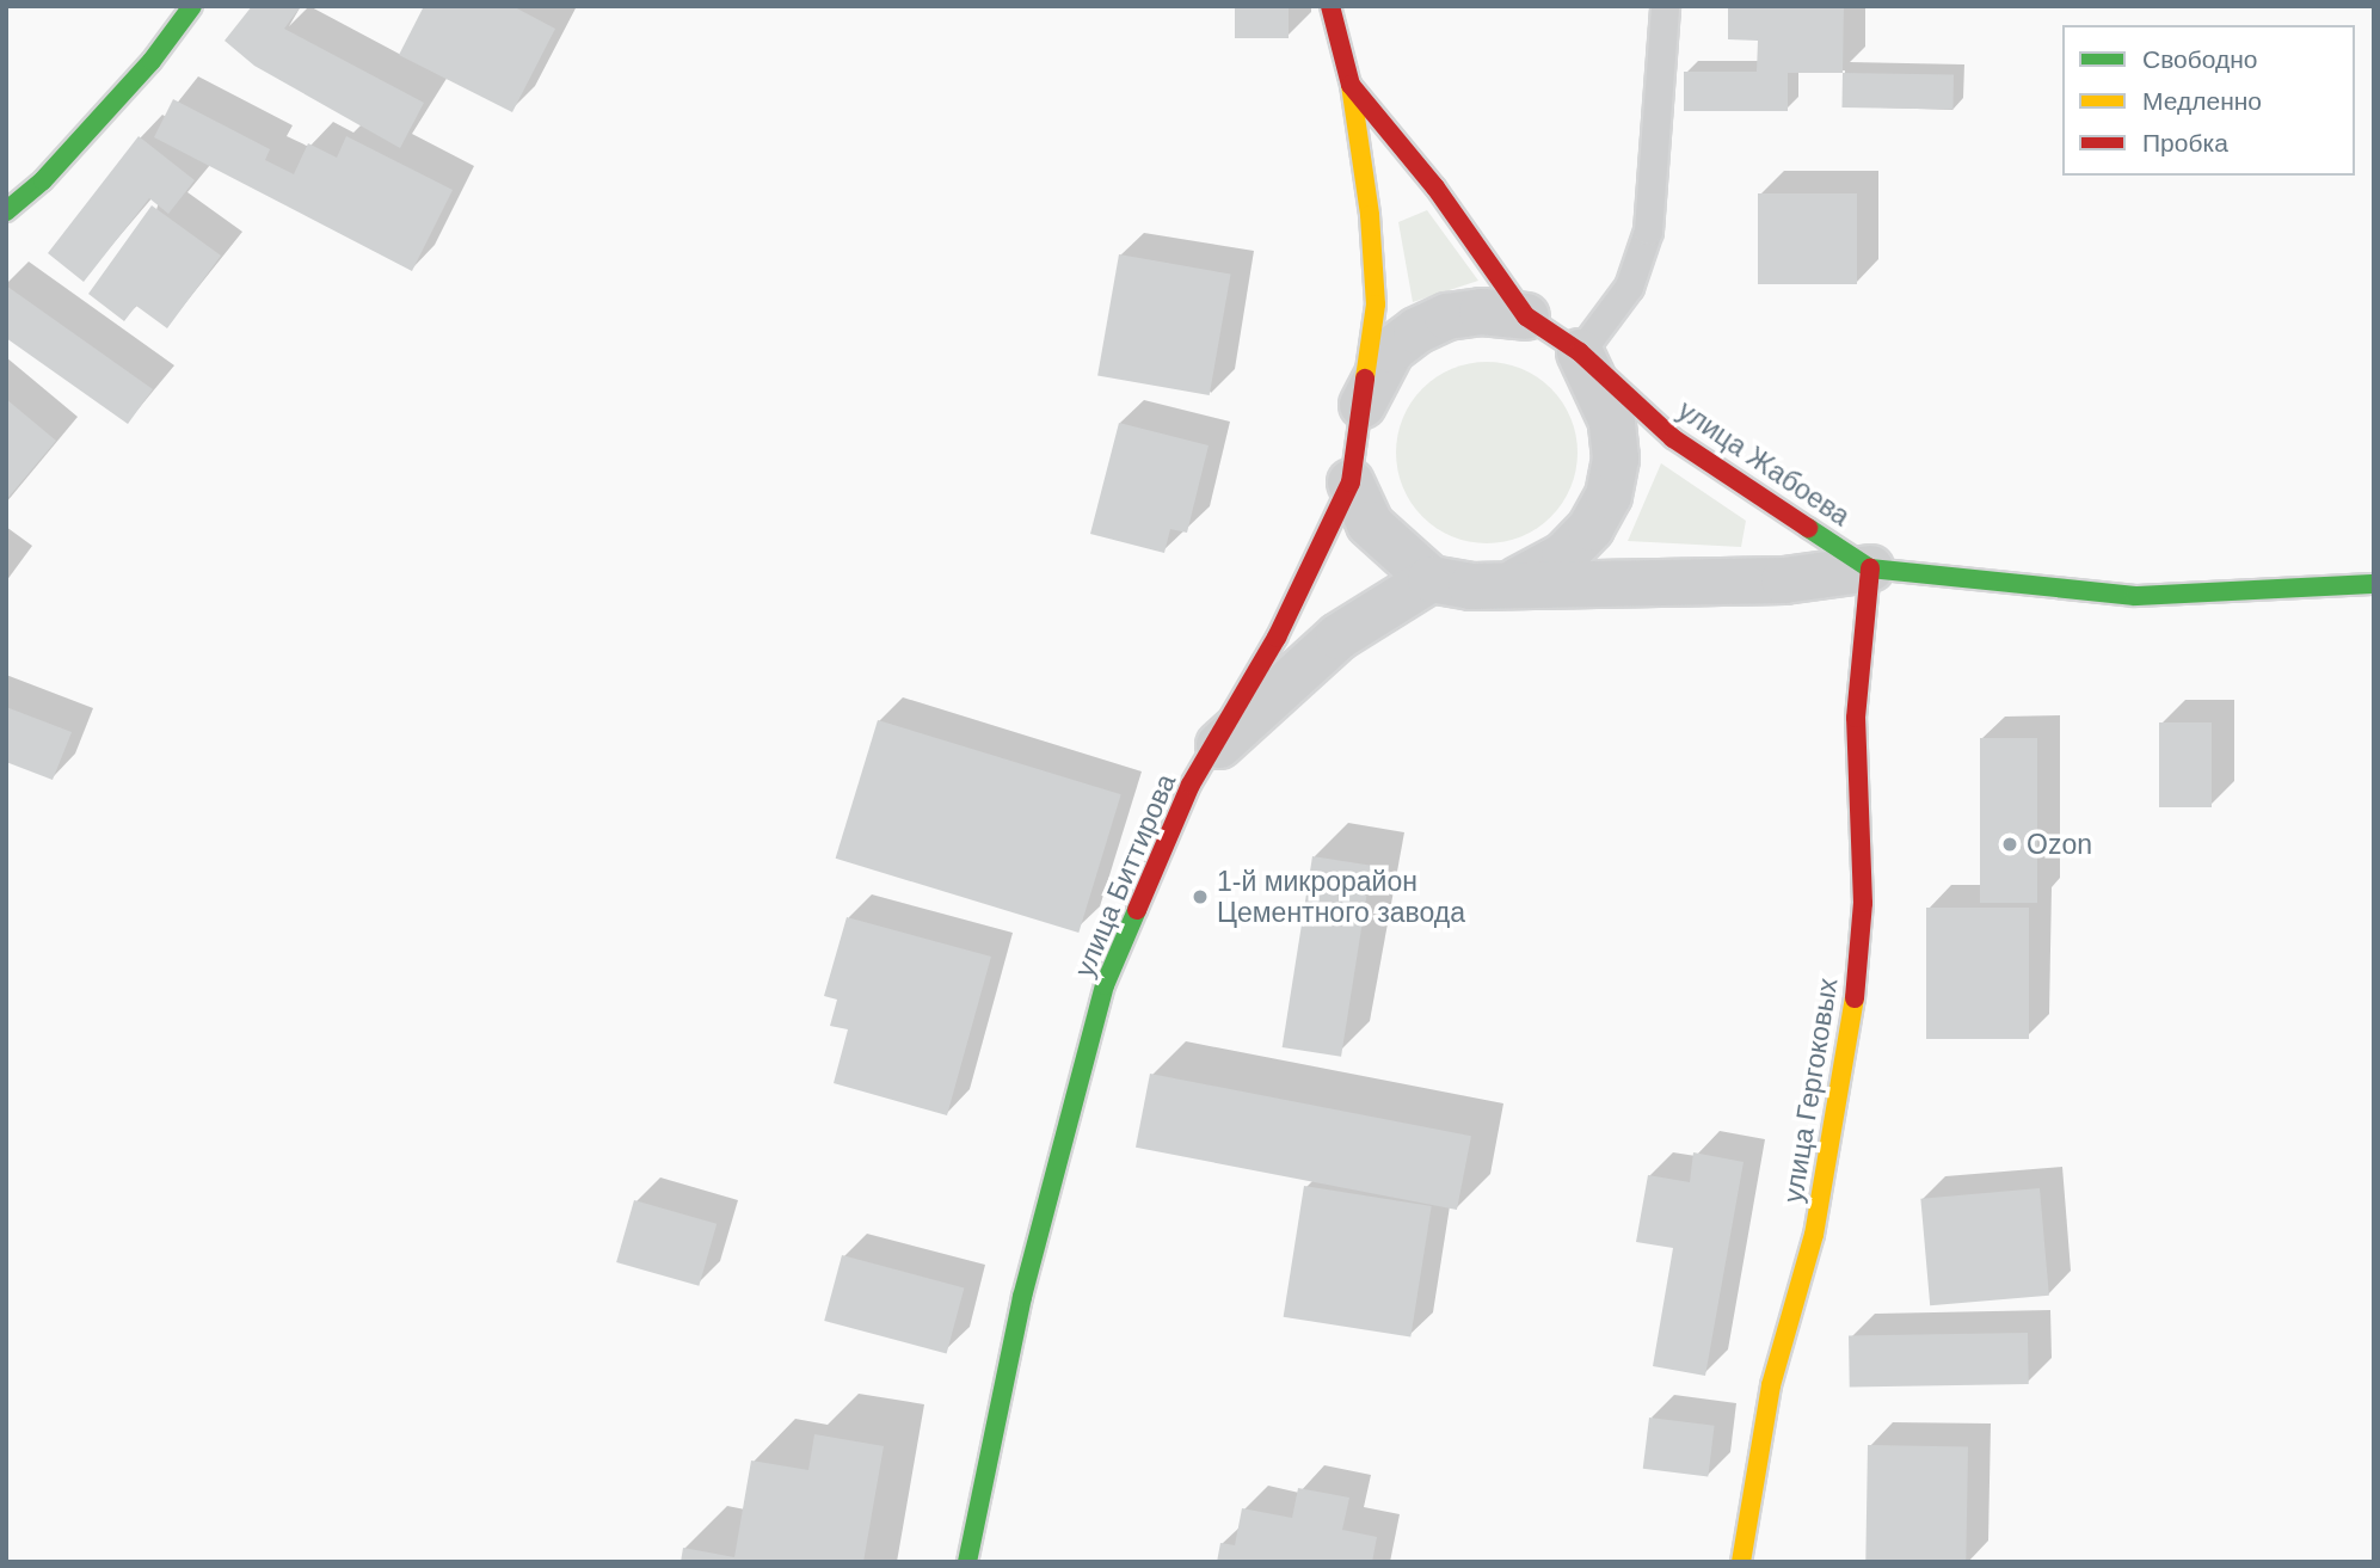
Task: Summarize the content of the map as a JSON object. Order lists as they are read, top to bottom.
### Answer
{
  "streets": {
    "street": ["улица Жабоева", "улица Биттирова", "улица Гергоковых"]
  },
  "crossings": [
    ["улица Жабоева", "улица Биттирова"],
    ["улица Жабоева", "улица Гергоковых"]
  ],
  "places": ["Ozon", "1-й микрорайон Цементного завода"],
  "legend": ["Свободно", "Медленно", "Пробка"]
}
